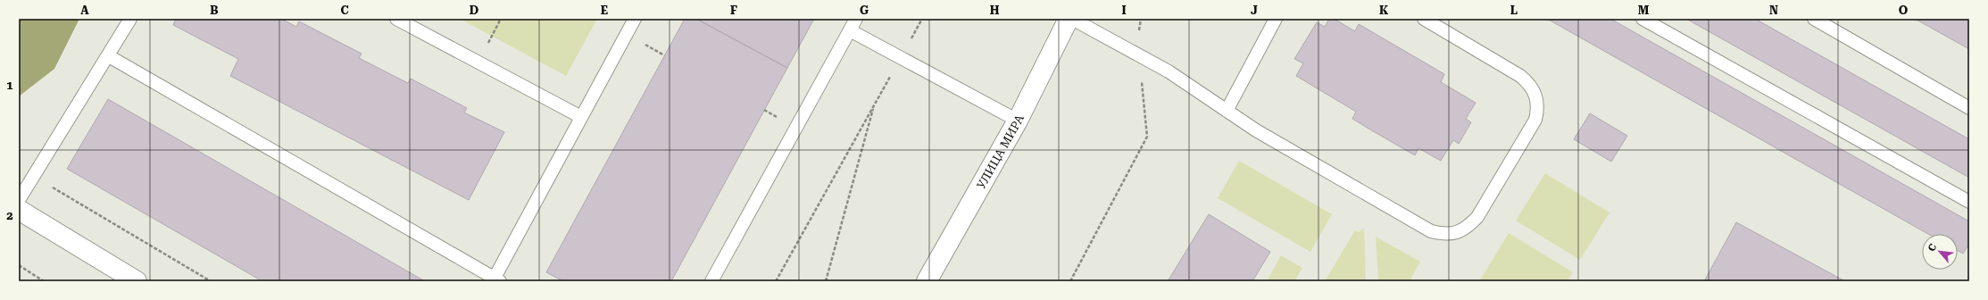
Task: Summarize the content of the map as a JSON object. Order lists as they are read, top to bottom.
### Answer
{
  "streets": {
    "main road": ["УЛИЦА МИРА"]
  },
  "north": "top left",
  "grid": {
    "columns": [
      "A",
      "B",
      "C",
      "D",
      "E",
      "F",
      "G",
      "H",
      "I",
      "J",
      "K",
      "L",
      "M",
      "N",
      "O"
    ],
    "rows": ["1", "2"]
  }
}
